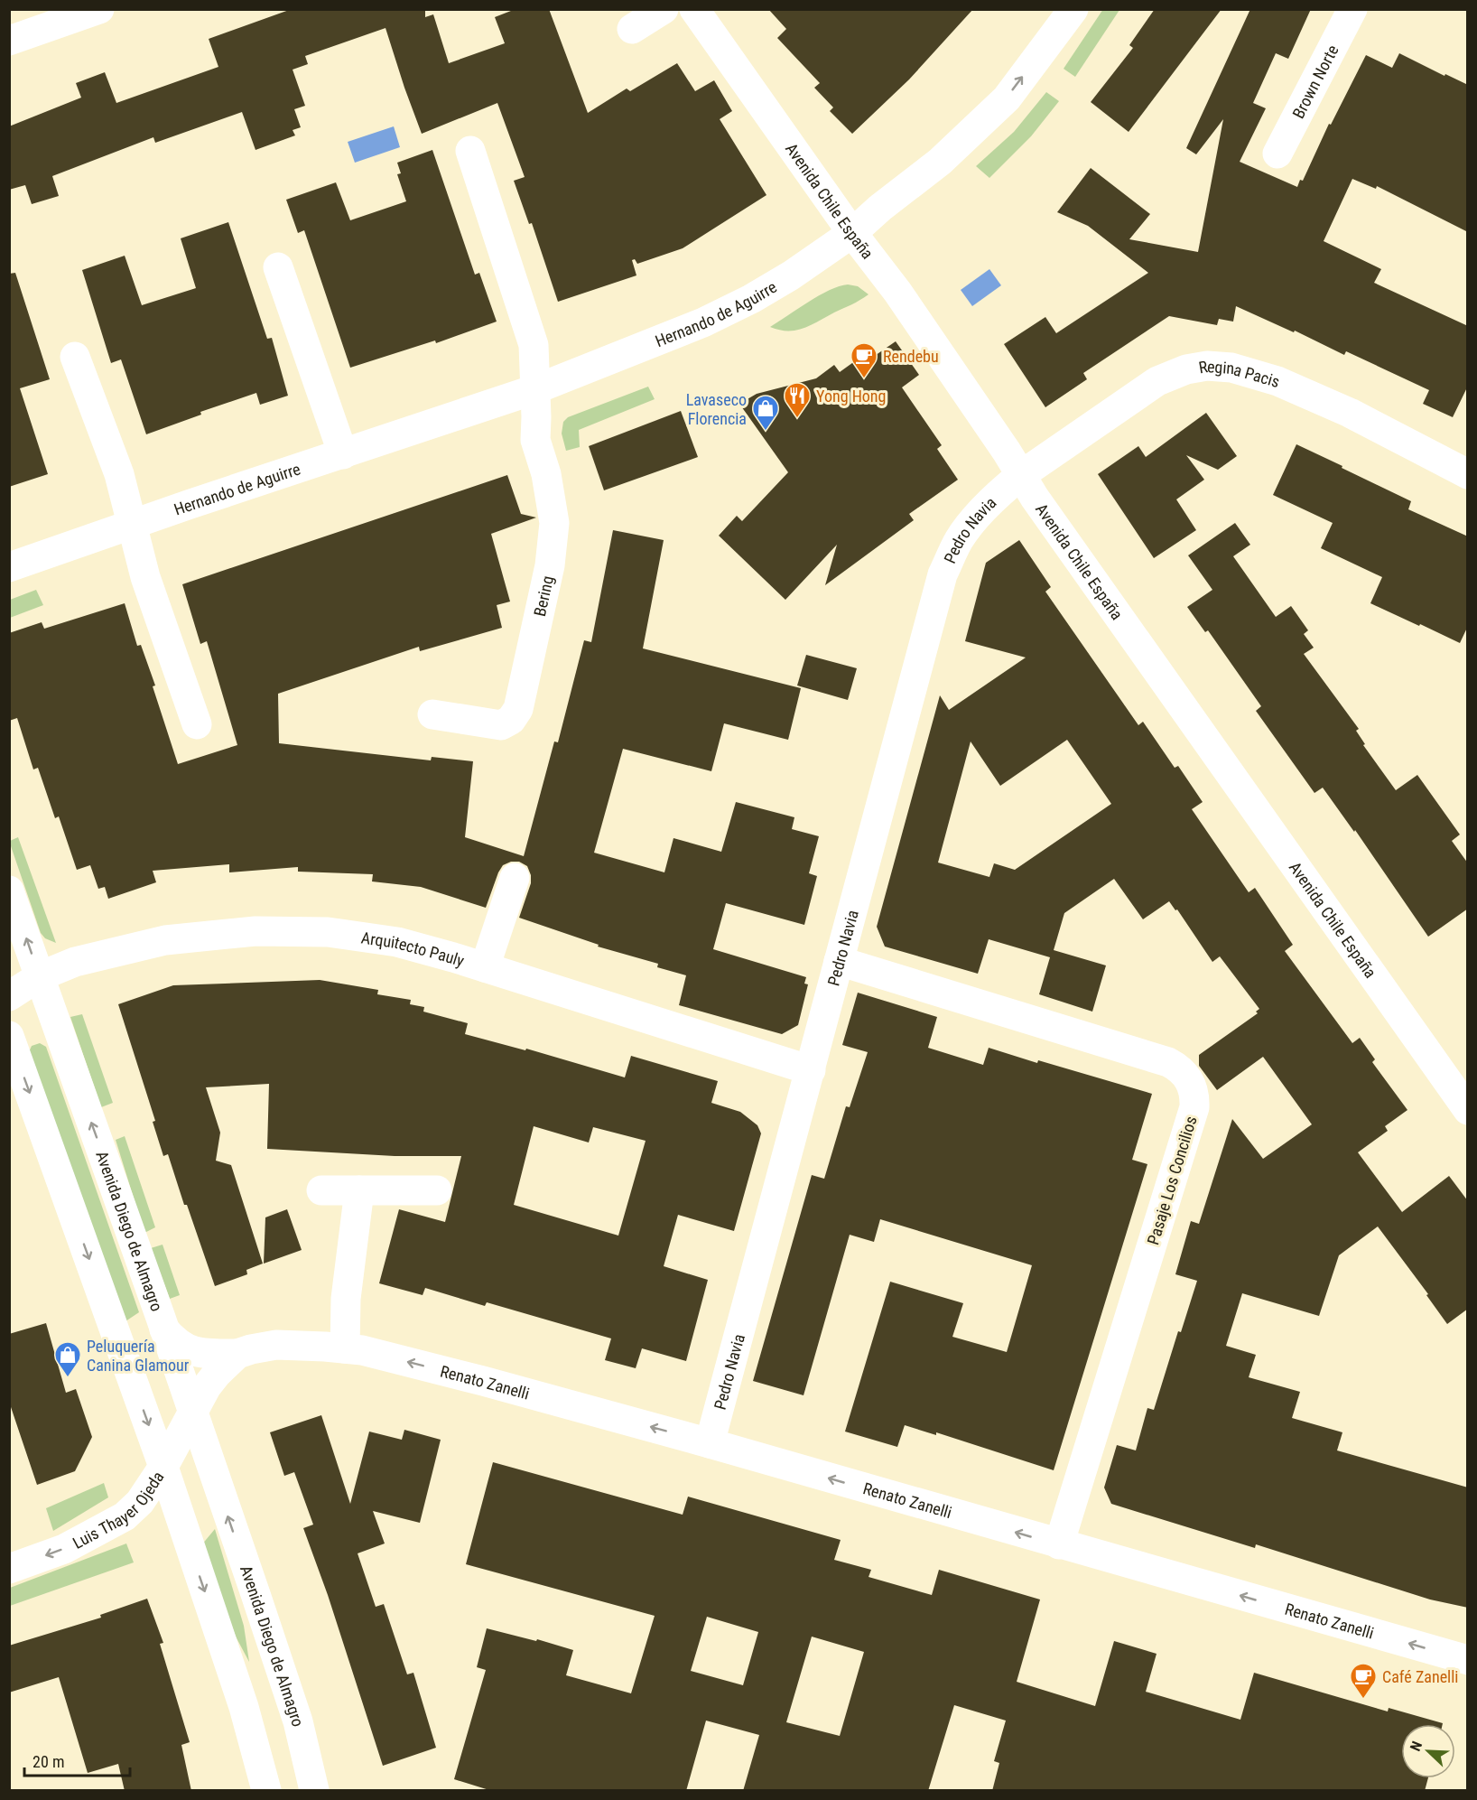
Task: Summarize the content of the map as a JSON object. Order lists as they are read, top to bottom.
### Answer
{
  "streets": {
    "street": [
      "Brown Norte",
      "Avenida Chile España",
      "Hernando de Aguirre",
      "Regina Pacis",
      "Pedro Navia",
      "Bering",
      "Arquitecto Pauly",
      "Pasaje Los Concilios",
      "Avenida Diego de Almagro",
      "Renato Zanelli",
      "Luis Thayer Ojeda"
    ]
  },
  "crossings": [
    ["Avenida Chile España", "Hernando de Aguirre"],
    ["Avenida Chile España", "Regina Pacis"],
    ["Avenida Chile España", "Pedro Navia"],
    ["Hernando de Aguirre", "Bering"],
    ["Regina Pacis", "Pedro Navia"],
    ["Pedro Navia", "Arquitecto Pauly"],
    ["Pedro Navia", "Pasaje Los Concilios"],
    ["Pedro Navia", "Renato Zanelli"],
    ["Arquitecto Pauly", "Avenida Diego de Almagro"],
    ["Pasaje Los Concilios", "Renato Zanelli"],
    ["Avenida Diego de Almagro", "Renato Zanelli"],
    ["Avenida Diego de Almagro", "Luis Thayer Ojeda"]
  ],
  "one_way": ["Renato Zanelli", "Luis Thayer Ojeda"],
  "places": {
    "cafe": ["Rendebu", "Café Zanelli"],
    "restaurant": ["Yong Hong"],
    "shop": ["Lavaseco Florencia", "Peluquería Canina Glamour"]
  },
  "scale_bar": "20 m",
  "north": "top left"
}
